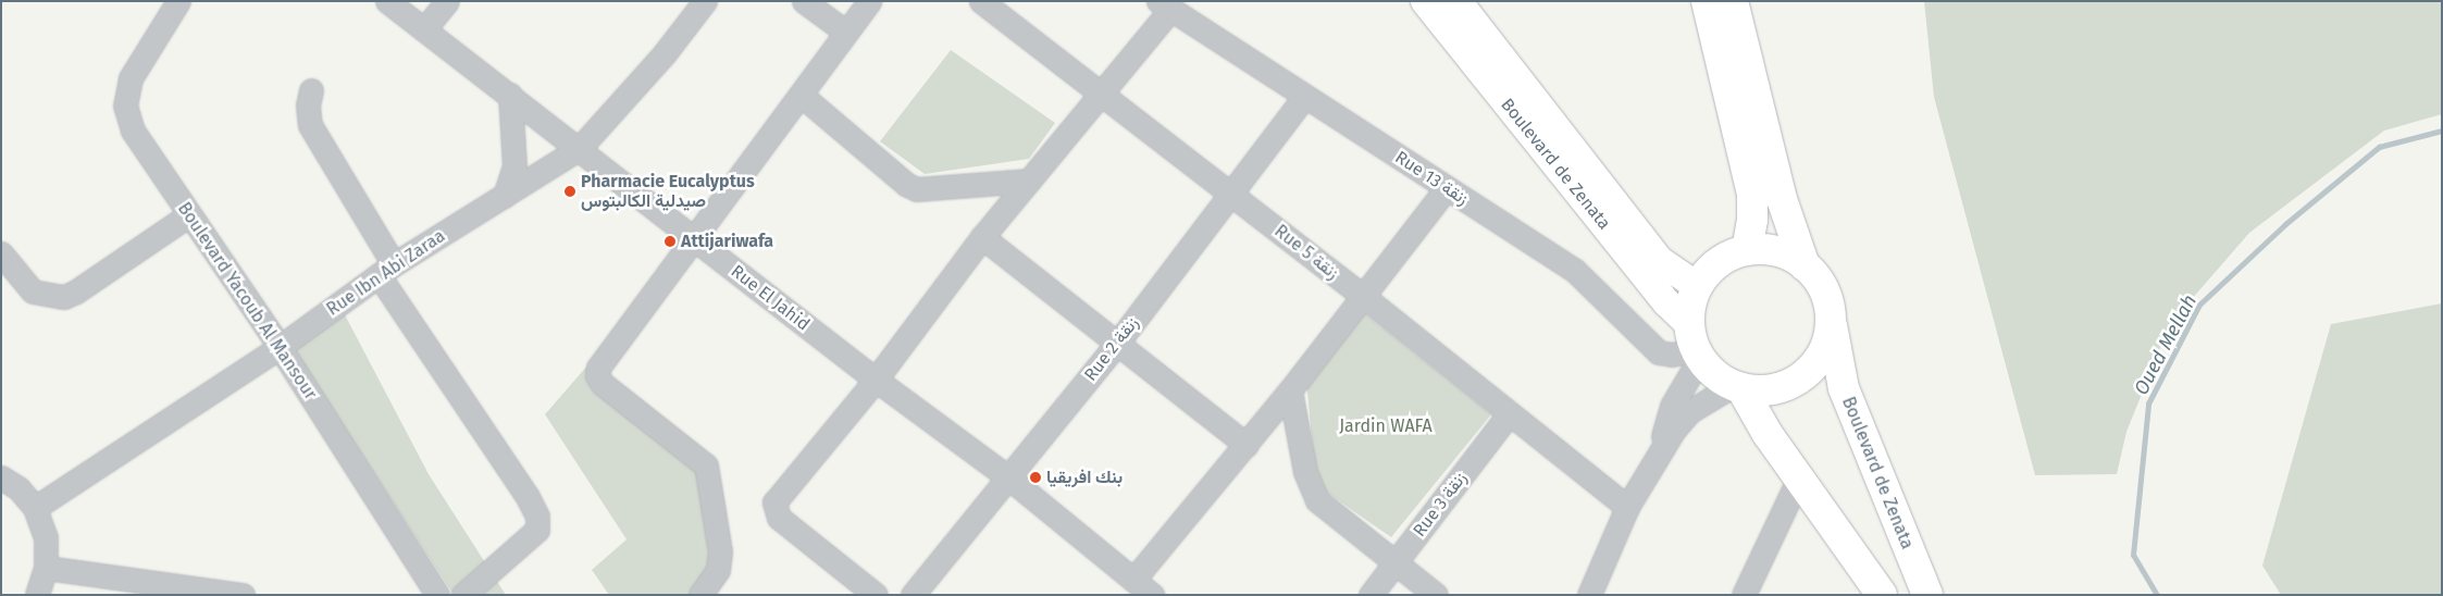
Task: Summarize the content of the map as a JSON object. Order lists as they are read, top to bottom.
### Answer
{
  "streets": {
    "highway": ["Boulevard de Zenata"],
    "street": [
      "Rue 13 زنقة",
      "Rue 5 زنقة",
      "Rue Ibn Abi Zaraa",
      "Rue El Jahid",
      "Boulevard Yacoub Al Mansour",
      "Rue 2 زنقة",
      "Rue 3 زنقة"
    ]
  },
  "crossings": [
    ["Boulevard de Zenata", "Rue 13 زنقة"],
    ["Rue 13 زنقة", "Rue 2 زنقة"],
    ["Rue 5 زنقة", "Rue 2 زنقة"],
    ["Rue 5 زنقة", "Rue 3 زنقة"],
    ["Rue Ibn Abi Zaraa", "Rue El Jahid"],
    ["Rue Ibn Abi Zaraa", "Boulevard Yacoub Al Mansour"],
    ["Rue El Jahid", "Rue 2 زنقة"]
  ],
  "water": ["Oued Mellah"],
  "parks": ["Jardin WAFA"],
  "places": ["Pharmacie Eucalyptus صيدلية الكالبتوس", "Attijariwafa", "بنك افريقيا"]
}
